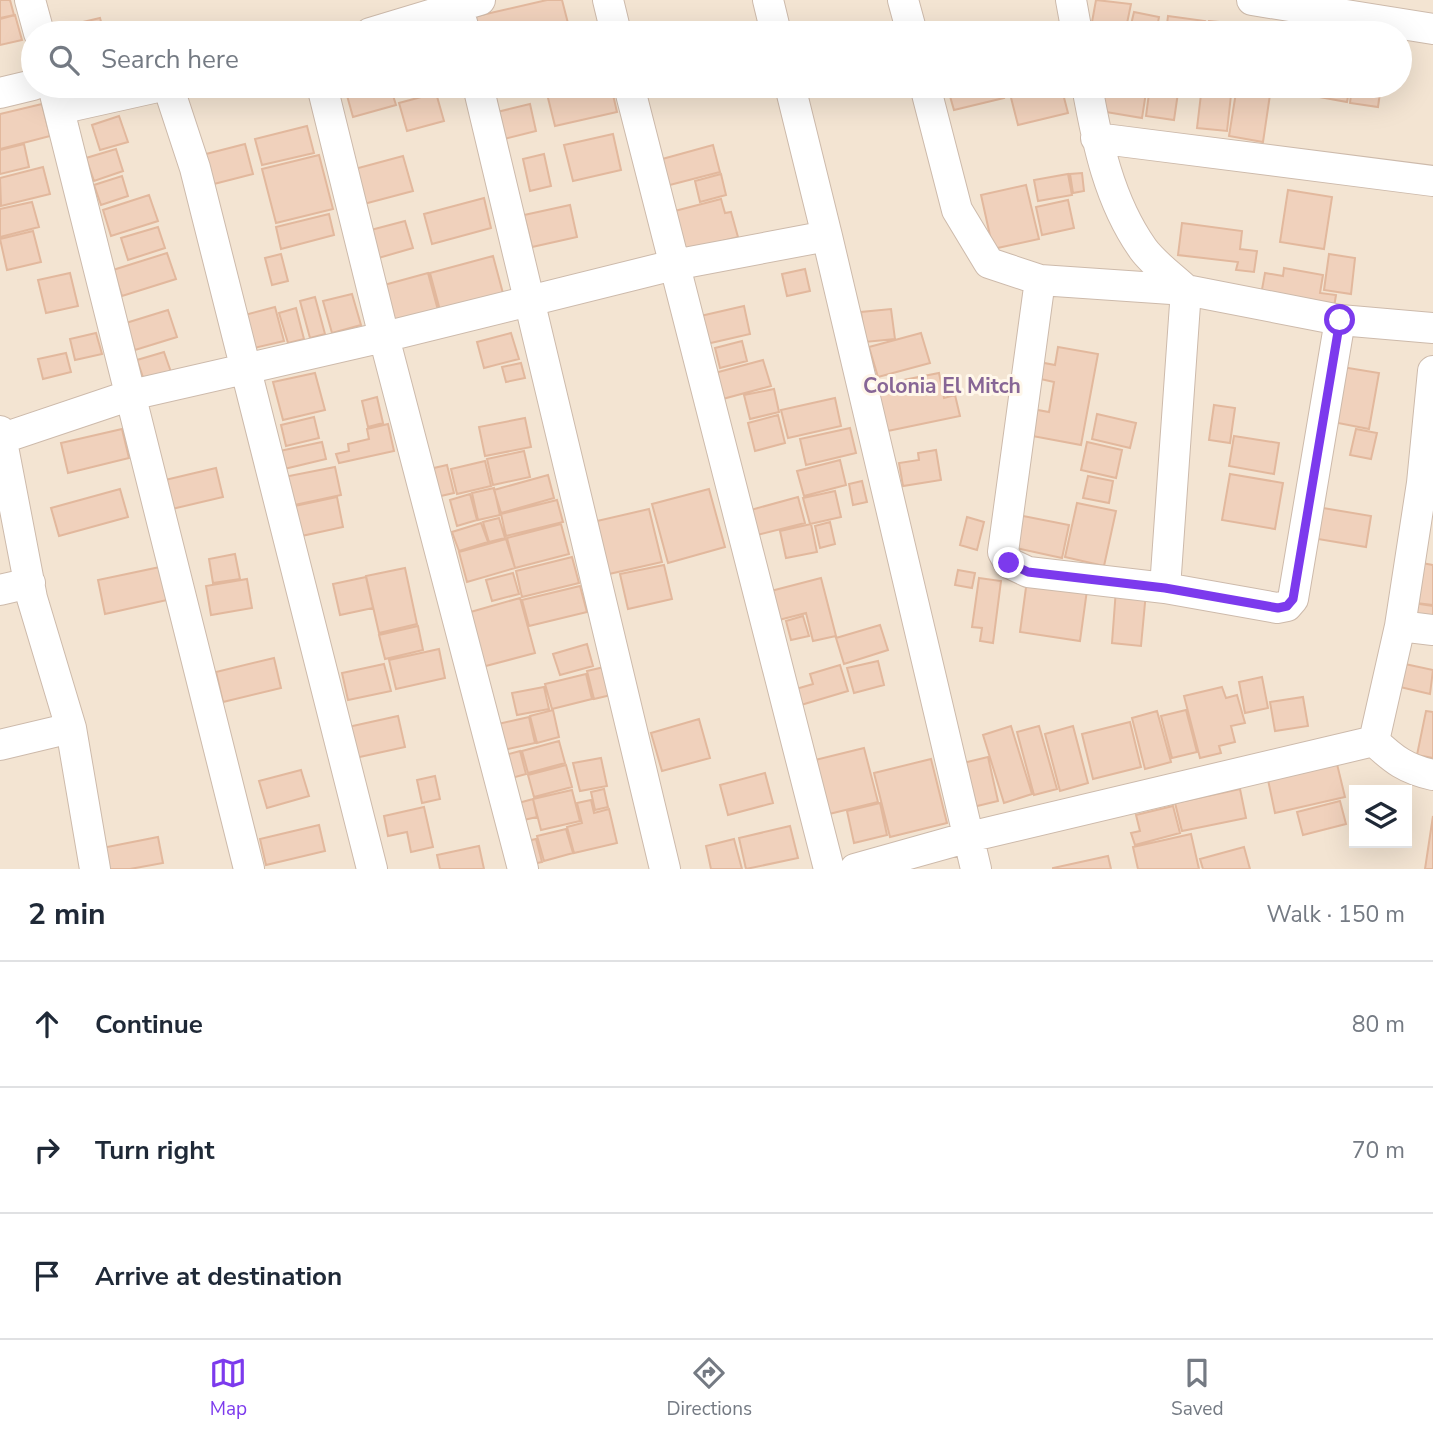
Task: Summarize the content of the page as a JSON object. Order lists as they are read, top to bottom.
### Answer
{
  "districts": ["Colonia El Mitch"],
  "page": {
    "search": "Search here",
    "heading": ["2 min", "Walk · 150 m"],
    "list": [
      ["Continue", "80 m"],
      ["Turn right", "70 m"],
      "Arrive at destination"
    ],
    "nav": ["Map", "Directions", "Saved"]
  }
}
